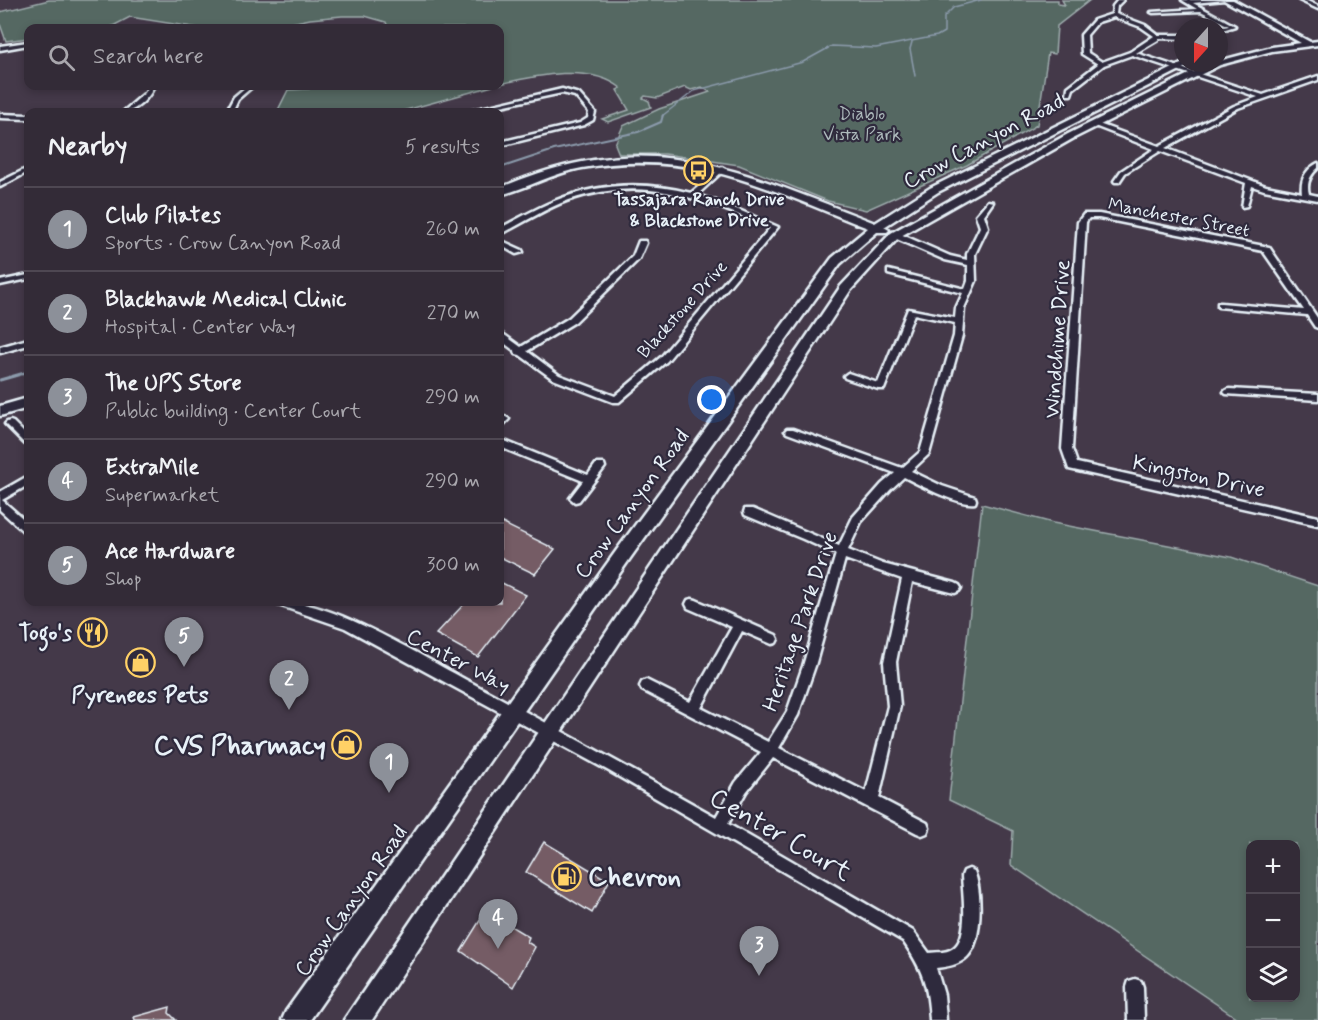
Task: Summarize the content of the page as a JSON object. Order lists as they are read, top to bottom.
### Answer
{
  "streets": {
    "main road": ["Crow Canyon Road"],
    "street": [
      "Manchester Street",
      "Blackstone Drive",
      "Windchime Drive",
      "Kingston Drive",
      "Heritage Park Drive",
      "Center Way",
      "Center Court"
    ]
  },
  "crossings": [
    ["Crow Canyon Road", "Center Way"],
    ["Crow Canyon Road", "Center Court"],
    ["Manchester Street", "Windchime Drive"],
    ["Windchime Drive", "Kingston Drive"],
    ["Heritage Park Drive", "Center Court"],
    ["Center Way", "Center Court"]
  ],
  "parks": ["Diablo Vista Park"],
  "places": {
    "bus stop": ["Tassajara Ranch Drive & Blackstone Drive"],
    "restaurant": ["Togo's"],
    "shop": ["Pyrenees Pets", "CVS Pharmacy"],
    "fuel station": ["Chevron"]
  },
  "north": "bottom",
  "page": {
    "search": "Search here",
    "heading": ["Nearby", "5 results"],
    "list": [
      {
        "mark": "1",
        "name": "Club Pilates",
        "note": "Sports · Crow Canyon Road",
        "value": "260 m"
      },
      {
        "mark": "2",
        "name": "Blackhawk Medical Clinic",
        "note": "Hospital · Center Way",
        "value": "270 m"
      },
      {
        "mark": "3",
        "name": "The UPS Store",
        "note": "Public building · Center Court",
        "value": "290 m"
      },
      {
        "mark": "4",
        "name": "ExtraMile",
        "note": "Supermarket",
        "value": "290 m"
      },
      {
        "mark": "5",
        "name": "Ace Hardware",
        "note": "Shop",
        "value": "300 m"
      }
    ],
    "pins": [
      "5",
      "2",
      "1",
      "4",
      "3"
    ],
    "map_buttons": ["+", "−"]
  }
}
